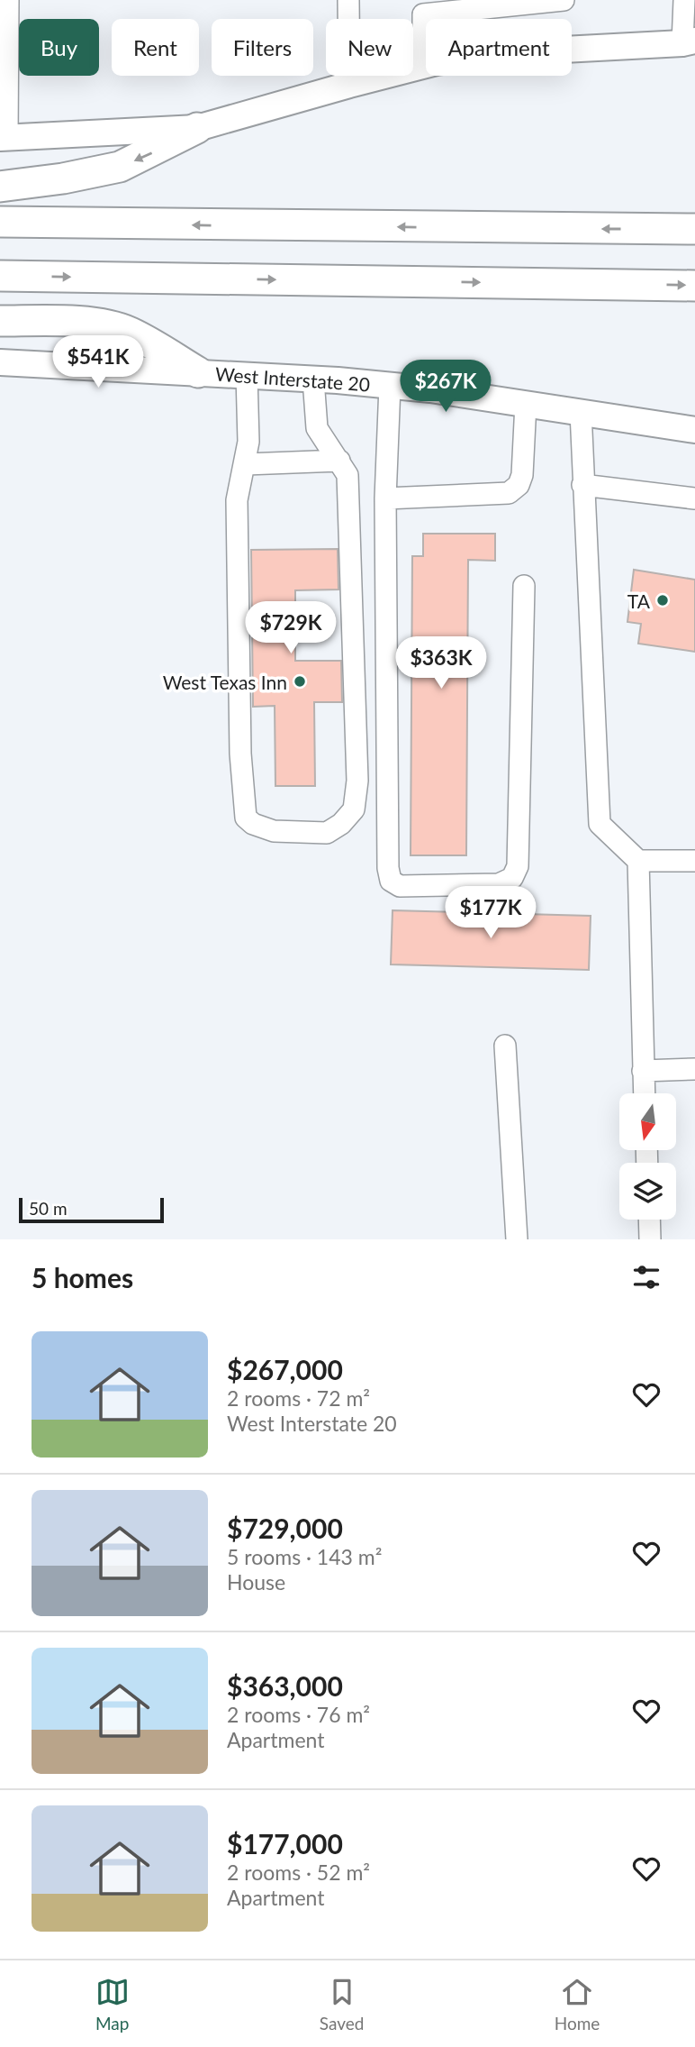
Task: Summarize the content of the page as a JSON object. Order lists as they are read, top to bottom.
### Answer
{
  "streets": {
    "main road": ["West Interstate 20"]
  },
  "places": ["TA", "West Texas Inn"],
  "scale_bar": "50 m",
  "north": "bottom",
  "page": {
    "chip": [
      "Buy",
      "Rent",
      "Filters",
      "New",
      "Apartment"
    ],
    "price": [
      "$541K",
      "$267K",
      "$729K",
      "$363K",
      "$177K"
    ],
    "scale": "50 m",
    "heading": "5 homes",
    "list": [
      {
        "name": "$267,000",
        "note": "2 rooms · 72 m² · West Interstate 20"
      },
      {
        "name": "$729,000",
        "note": "5 rooms · 143 m² · House"
      },
      {
        "name": "$363,000",
        "note": "2 rooms · 76 m² · Apartment"
      },
      {
        "name": "$177,000",
        "note": "2 rooms · 52 m² · Apartment"
      }
    ],
    "tabs": ["Map", "Saved", "Home"]
  }
}
